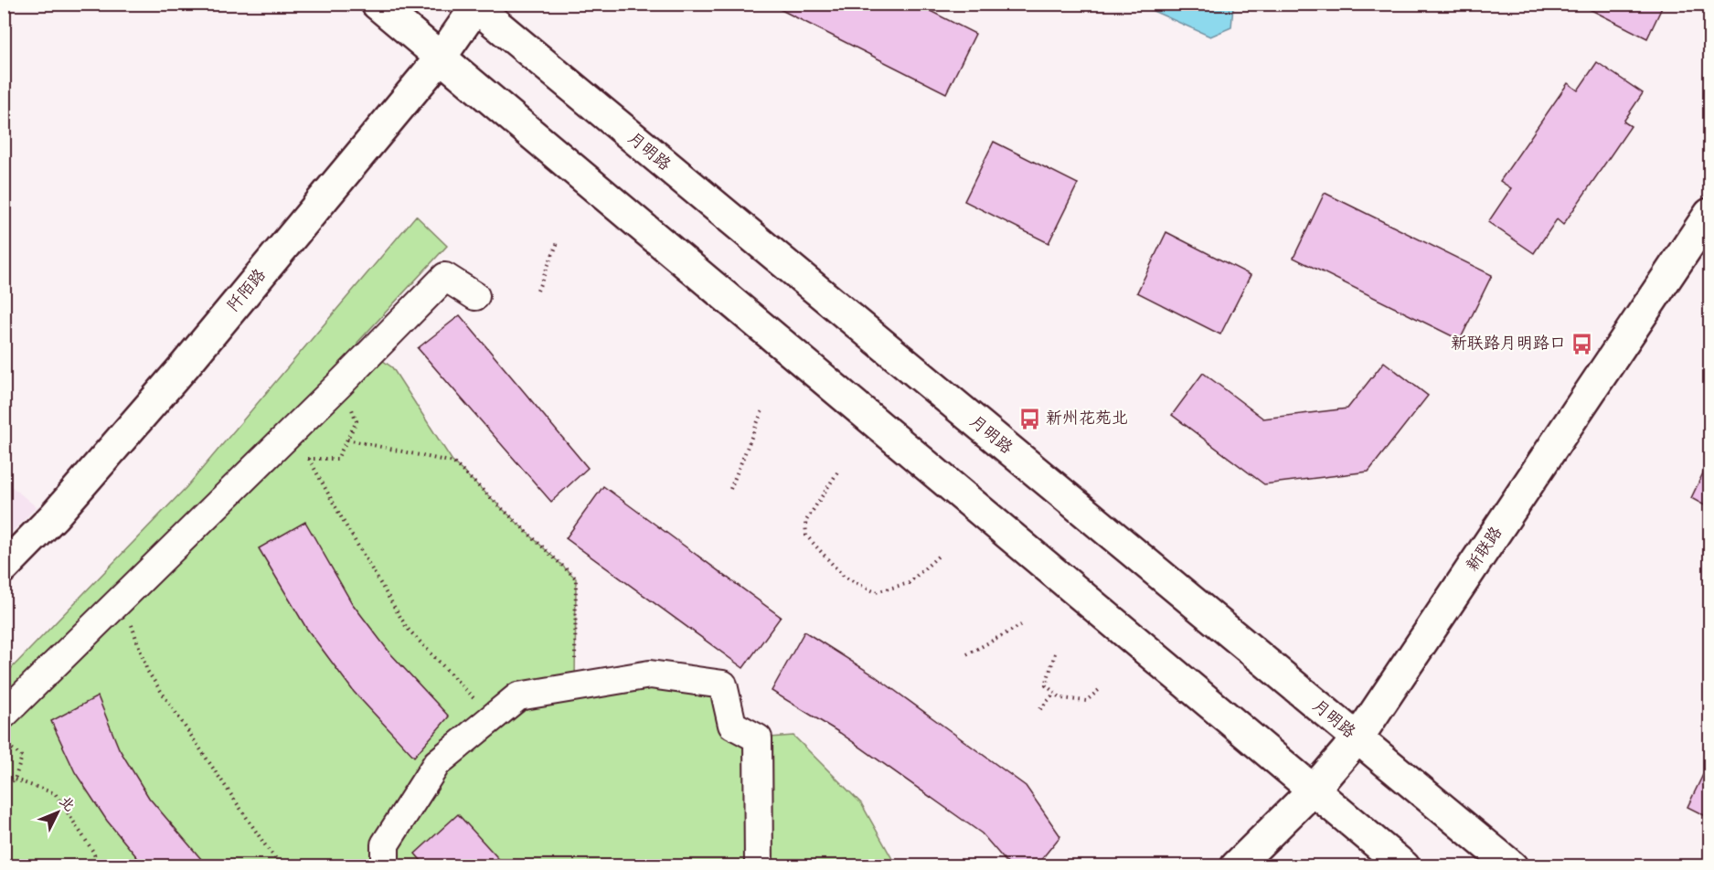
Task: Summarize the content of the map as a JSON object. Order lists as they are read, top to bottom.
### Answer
{
  "streets": {
    "street": ["月明路", "阡陌路", "新联路"]
  },
  "crossings": [
    ["月明路", "阡陌路"],
    ["月明路", "新联路"]
  ],
  "places": {
    "bus stop": ["新联路月明路口", "新州花苑北"]
  },
  "north": "top right"
}
